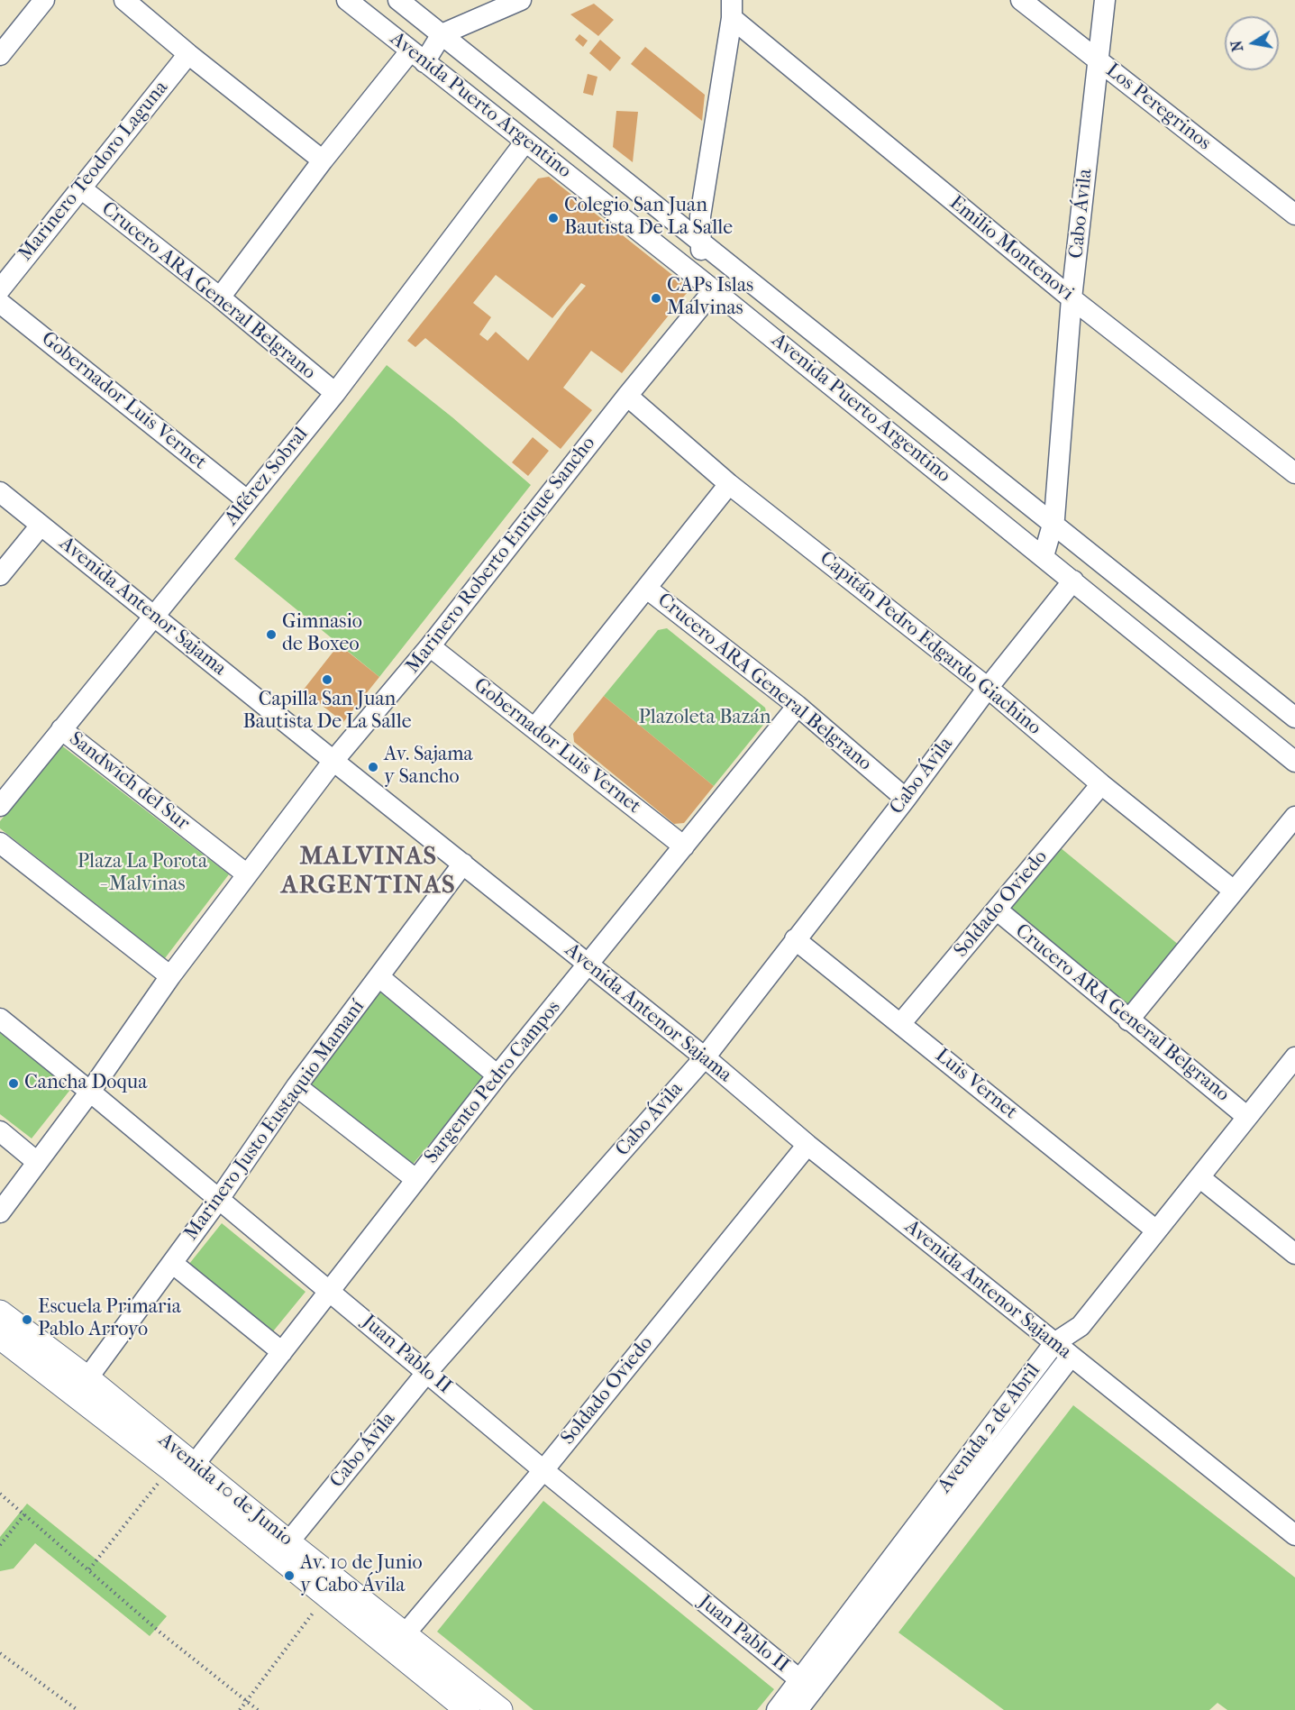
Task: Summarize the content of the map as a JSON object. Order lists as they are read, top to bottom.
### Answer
{
  "streets": {
    "street": [
      "Avenida Puerto Argentino",
      "Los Peregrinos",
      "Marinero Teodoro Laguna",
      "Cabo Ávila",
      "Emilio Montenovi",
      "Crucero ARA General Belgrano",
      "Gobernador Luis Vernet",
      "Alférez Sobral",
      "Marinero Roberto Enrique Sancho",
      "Avenida Antenor Sajama",
      "Capitán Pedro Edgardo Giachino",
      "Sandwich del Sur",
      "Soldado Oviedo",
      "Sargento Pedro Campos",
      "Luis Vernet",
      "Marinero Justo Eustaquio Mamaní",
      "Juan Pablo II",
      "Avenida 2 de Abril",
      "Avenida 10 de Junio"
    ]
  },
  "crossings": [
    ["Avenida Puerto Argentino", "Cabo Ávila"],
    ["Avenida Puerto Argentino", "Alférez Sobral"],
    ["Avenida Puerto Argentino", "Marinero Roberto Enrique Sancho"],
    ["Los Peregrinos", "Cabo Ávila"],
    ["Marinero Teodoro Laguna", "Crucero ARA General Belgrano"],
    ["Cabo Ávila", "Emilio Montenovi"],
    ["Cabo Ávila", "Crucero ARA General Belgrano"],
    ["Cabo Ávila", "Avenida Antenor Sajama"],
    ["Cabo Ávila", "Capitán Pedro Edgardo Giachino"],
    ["Cabo Ávila", "Luis Vernet"],
    ["Cabo Ávila", "Juan Pablo II"],
    ["Cabo Ávila", "Avenida 10 de Junio"],
    ["Crucero ARA General Belgrano", "Alférez Sobral"],
    ["Crucero ARA General Belgrano", "Soldado Oviedo"],
    ["Crucero ARA General Belgrano", "Sargento Pedro Campos"],
    ["Crucero ARA General Belgrano", "Avenida 2 de Abril"],
    ["Gobernador Luis Vernet", "Alférez Sobral"],
    ["Gobernador Luis Vernet", "Marinero Roberto Enrique Sancho"],
    ["Gobernador Luis Vernet", "Sargento Pedro Campos"],
    ["Alférez Sobral", "Avenida Antenor Sajama"],
    ["Alférez Sobral", "Sandwich del Sur"],
    ["Marinero Roberto Enrique Sancho", "Avenida Antenor Sajama"],
    ["Marinero Roberto Enrique Sancho", "Capitán Pedro Edgardo Giachino"],
    ["Marinero Roberto Enrique Sancho", "Sandwich del Sur"],
    ["Marinero Roberto Enrique Sancho", "Juan Pablo II"],
    ["Avenida Antenor Sajama", "Soldado Oviedo"],
    ["Avenida Antenor Sajama", "Sargento Pedro Campos"],
    ["Avenida Antenor Sajama", "Marinero Justo Eustaquio Mamaní"],
    ["Avenida Antenor Sajama", "Avenida 2 de Abril"],
    ["Capitán Pedro Edgardo Giachino", "Soldado Oviedo"],
    ["Soldado Oviedo", "Luis Vernet"],
    ["Soldado Oviedo", "Juan Pablo II"],
    ["Soldado Oviedo", "Avenida 10 de Junio"],
    ["Sargento Pedro Campos", "Juan Pablo II"],
    ["Sargento Pedro Campos", "Avenida 10 de Junio"],
    ["Luis Vernet", "Avenida 2 de Abril"],
    ["Marinero Justo Eustaquio Mamaní", "Juan Pablo II"],
    ["Marinero Justo Eustaquio Mamaní", "Avenida 10 de Junio"],
    ["Juan Pablo II", "Avenida 2 de Abril"]
  ],
  "districts": ["MALVINAS ARGENTINAS"],
  "parks": ["Plazoleta Bazán", "Plaza La Porota - Malvinas"],
  "places": [
    "Colegio San Juan Bautista De La Salle",
    "CAPs Islas Malvinas",
    "Gimnasio de Boxeo",
    "Capilla San Juan Bautista De La Salle",
    "Av. Sajama y Sancho",
    "Cancha Doqua",
    "Escuela Primaria Pablo Arroyo",
    "Av. 10 de Junio y Cabo Ávila"
  ],
  "north": "left"
}
